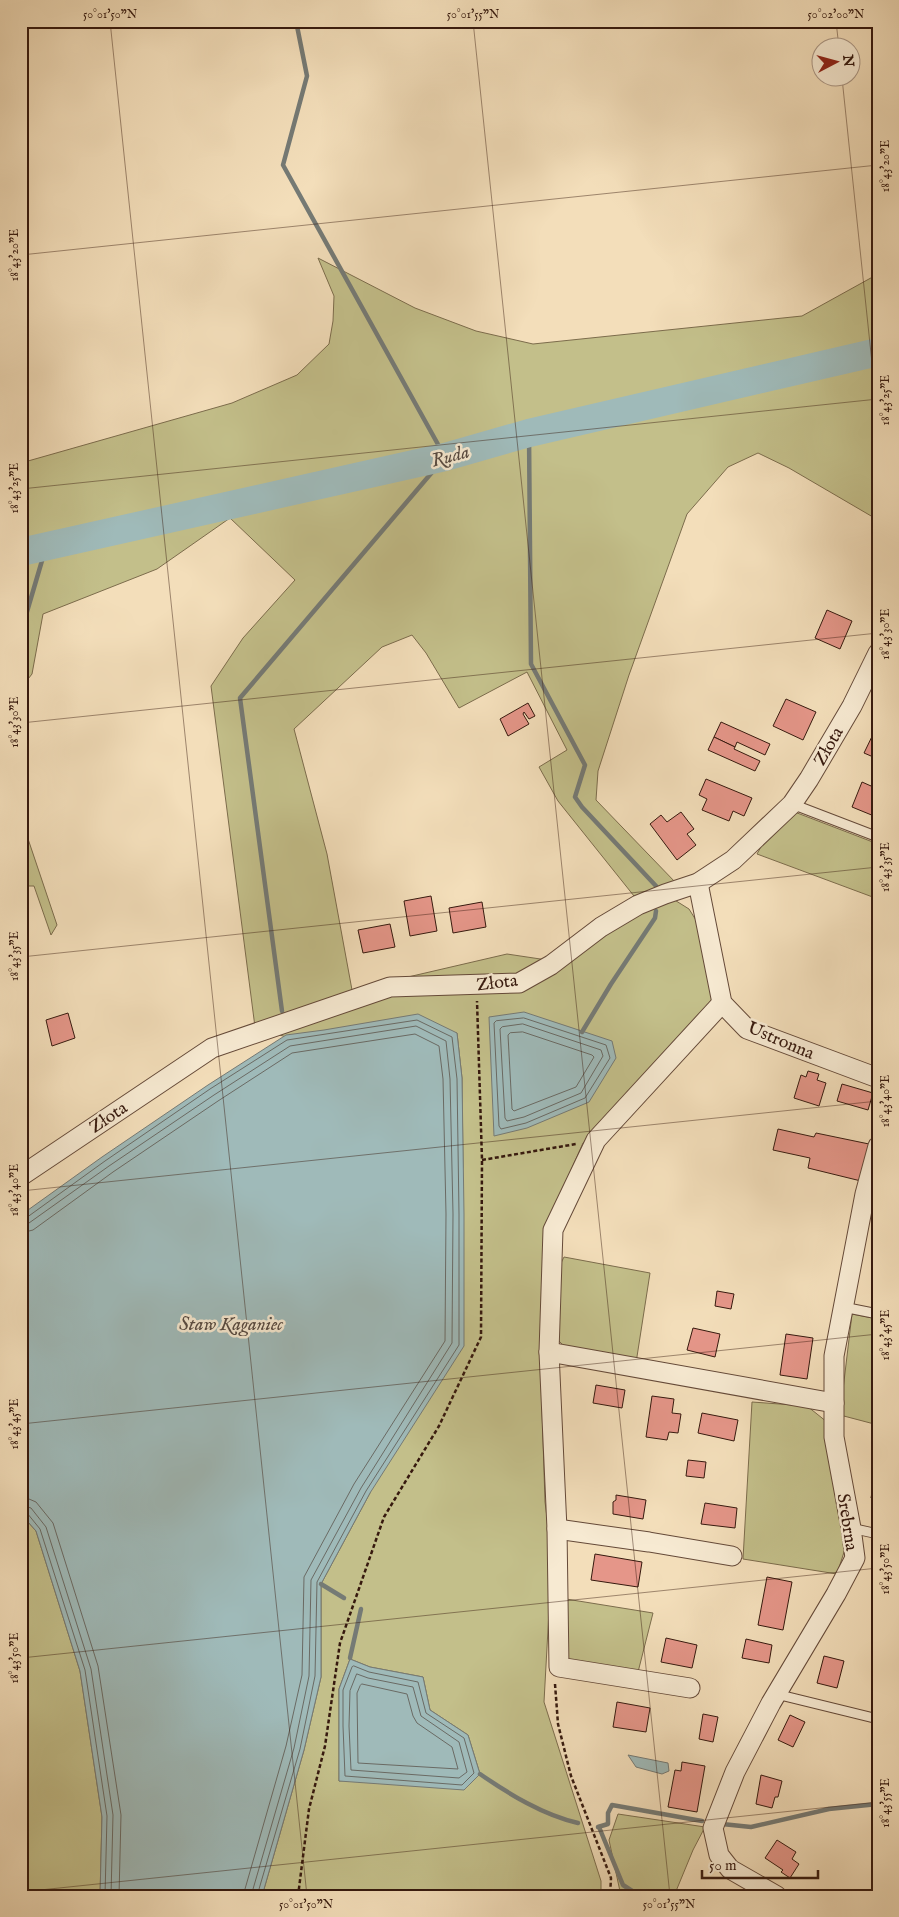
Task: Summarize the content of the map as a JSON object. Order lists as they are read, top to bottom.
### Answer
{
  "streets": {
    "street": ["Złota", "Ustronna", "Srebrna"]
  },
  "water": ["Ruda", "Staw Kaganiec"],
  "scale_bar": "50 m",
  "north": "right",
  "coordinates": [
    "50°01'50\"N",
    "50°01'55\"N",
    "50°02'00\"N",
    "18°43'20\"E",
    "18°43'25\"E",
    "18°43'30\"E",
    "18°43'35\"E",
    "18°43'40\"E",
    "18°43'45\"E",
    "18°43'50\"E",
    "18°43'55\"E"
  ]
}
